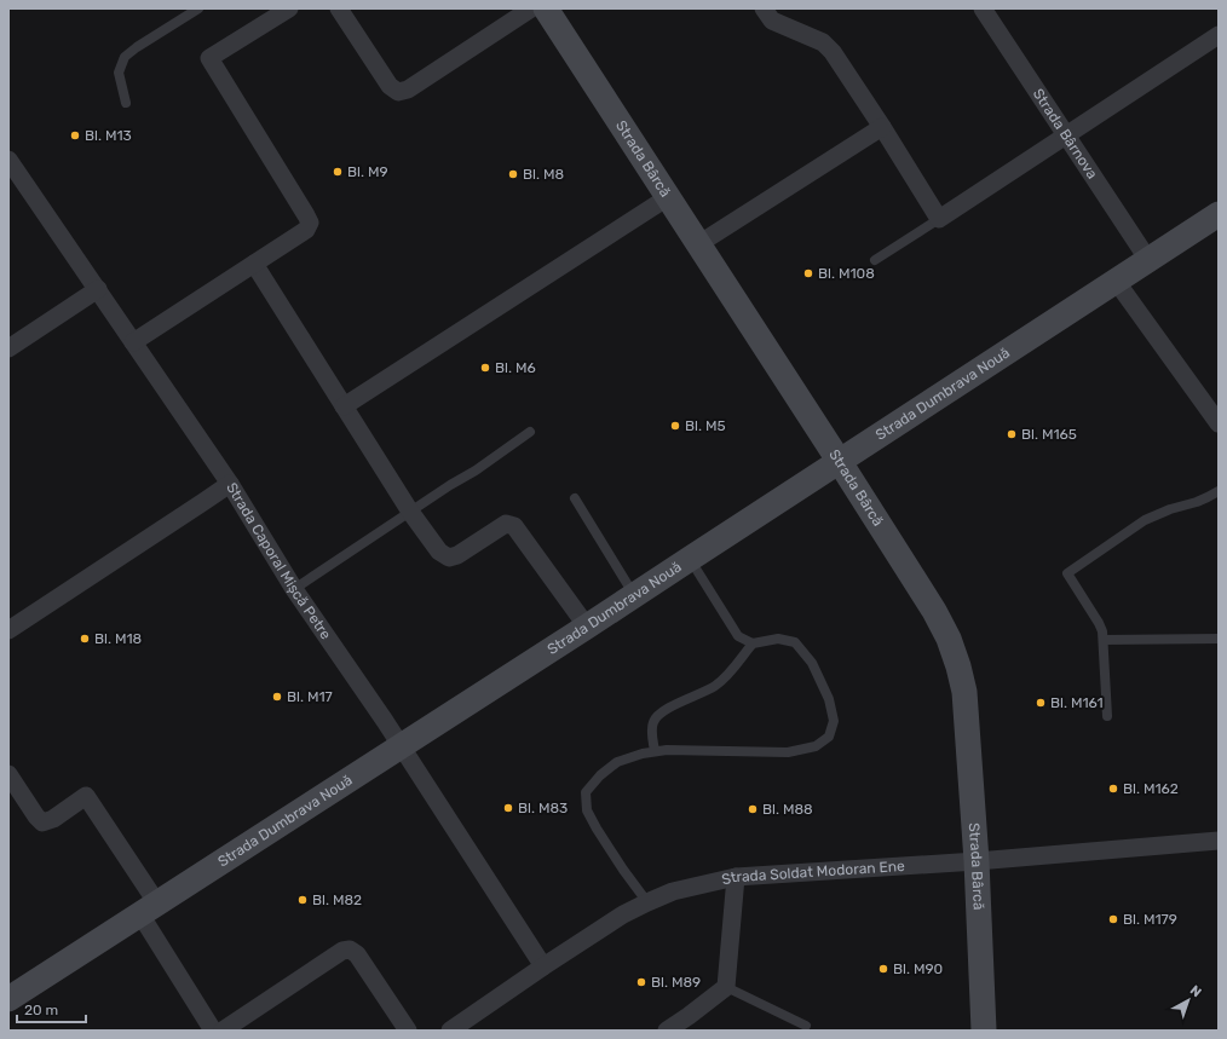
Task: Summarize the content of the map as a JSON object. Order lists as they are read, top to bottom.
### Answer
{
  "streets": {
    "street": [
      "Strada Bârnova",
      "Strada Bârcă",
      "Strada Dumbrava Nouă",
      "Strada Caporal Mișcă Petre",
      "Strada Soldat Modoran Ene"
    ]
  },
  "crossings": [
    ["Strada Bârnova", "Strada Dumbrava Nouă"],
    ["Strada Bârcă", "Strada Dumbrava Nouă"],
    ["Strada Bârcă", "Strada Soldat Modoran Ene"],
    ["Strada Dumbrava Nouă", "Strada Caporal Mișcă Petre"],
    ["Strada Caporal Mișcă Petre", "Strada Soldat Modoran Ene"]
  ],
  "places": [
    "Bl. M13",
    "Bl. M9",
    "Bl. M8",
    "Bl. M108",
    "Bl. M6",
    "Bl. M5",
    "Bl. M165",
    "Bl. M18",
    "Bl. M17",
    "Bl. M161",
    "Bl. M162",
    "Bl. M83",
    "Bl. M88",
    "Bl. M82",
    "Bl. M179",
    "Bl. M90",
    "Bl. M89"
  ],
  "scale_bar": "20 m",
  "north": "top right"
}
